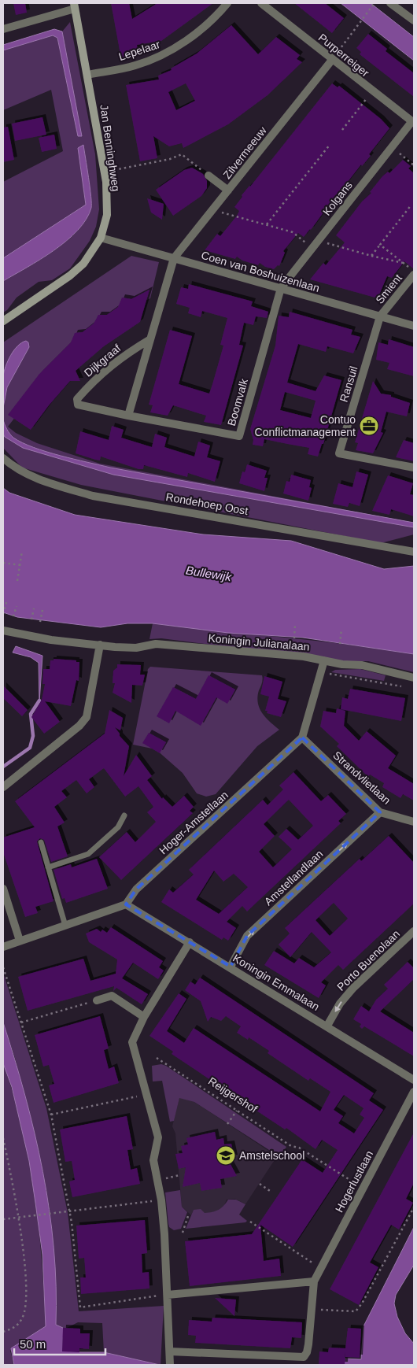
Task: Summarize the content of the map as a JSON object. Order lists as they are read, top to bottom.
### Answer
{
  "streets": {
    "street": [
      "Lepelaar",
      "Purperreiger",
      "Jan Benninghweg",
      "Zilvermeeuw",
      "Kolgans",
      "Coen van Boshuizenlaan",
      "Smient",
      "Dijkgraaf",
      "Ransuil",
      "Boomvalk",
      "Rondehoep Oost",
      "Koningin Julianalaan",
      "Strandvlietlaan",
      "Hoger-Amstellaan",
      "Amstellandlaan",
      "Porto Buenolaan",
      "Koningin Emmalaan",
      "Hogerlustlaan"
    ],
    "path": ["Reijgershof"]
  },
  "crossings": [
    ["Lepelaar", "Jan Benninghweg"],
    ["Purperreiger", "Zilvermeeuw"],
    ["Purperreiger", "Kolgans"],
    ["Jan Benninghweg", "Coen van Boshuizenlaan"],
    ["Zilvermeeuw", "Coen van Boshuizenlaan"],
    ["Kolgans", "Coen van Boshuizenlaan"],
    ["Kolgans", "Boomvalk"],
    ["Coen van Boshuizenlaan", "Smient"],
    ["Coen van Boshuizenlaan", "Ransuil"],
    ["Coen van Boshuizenlaan", "Boomvalk"],
    ["Smient", "Ransuil"],
    ["Dijkgraaf", "Boomvalk"],
    ["Strandvlietlaan", "Hoger-Amstellaan"],
    ["Strandvlietlaan", "Amstellandlaan"],
    ["Hoger-Amstellaan", "Koningin Emmalaan"],
    ["Amstellandlaan", "Koningin Emmalaan"],
    ["Porto Buenolaan", "Koningin Emmalaan"],
    ["Reijgershof", "Hogerlustlaan"]
  ],
  "one_way": ["Amstellandlaan", "Porto Buenolaan"],
  "water": ["Bullewijk"],
  "places": {
    "office": ["Contuo Conflictmanagement"],
    "school or university": ["Amstelschool"]
  },
  "scale_bar": "50 m"
}
